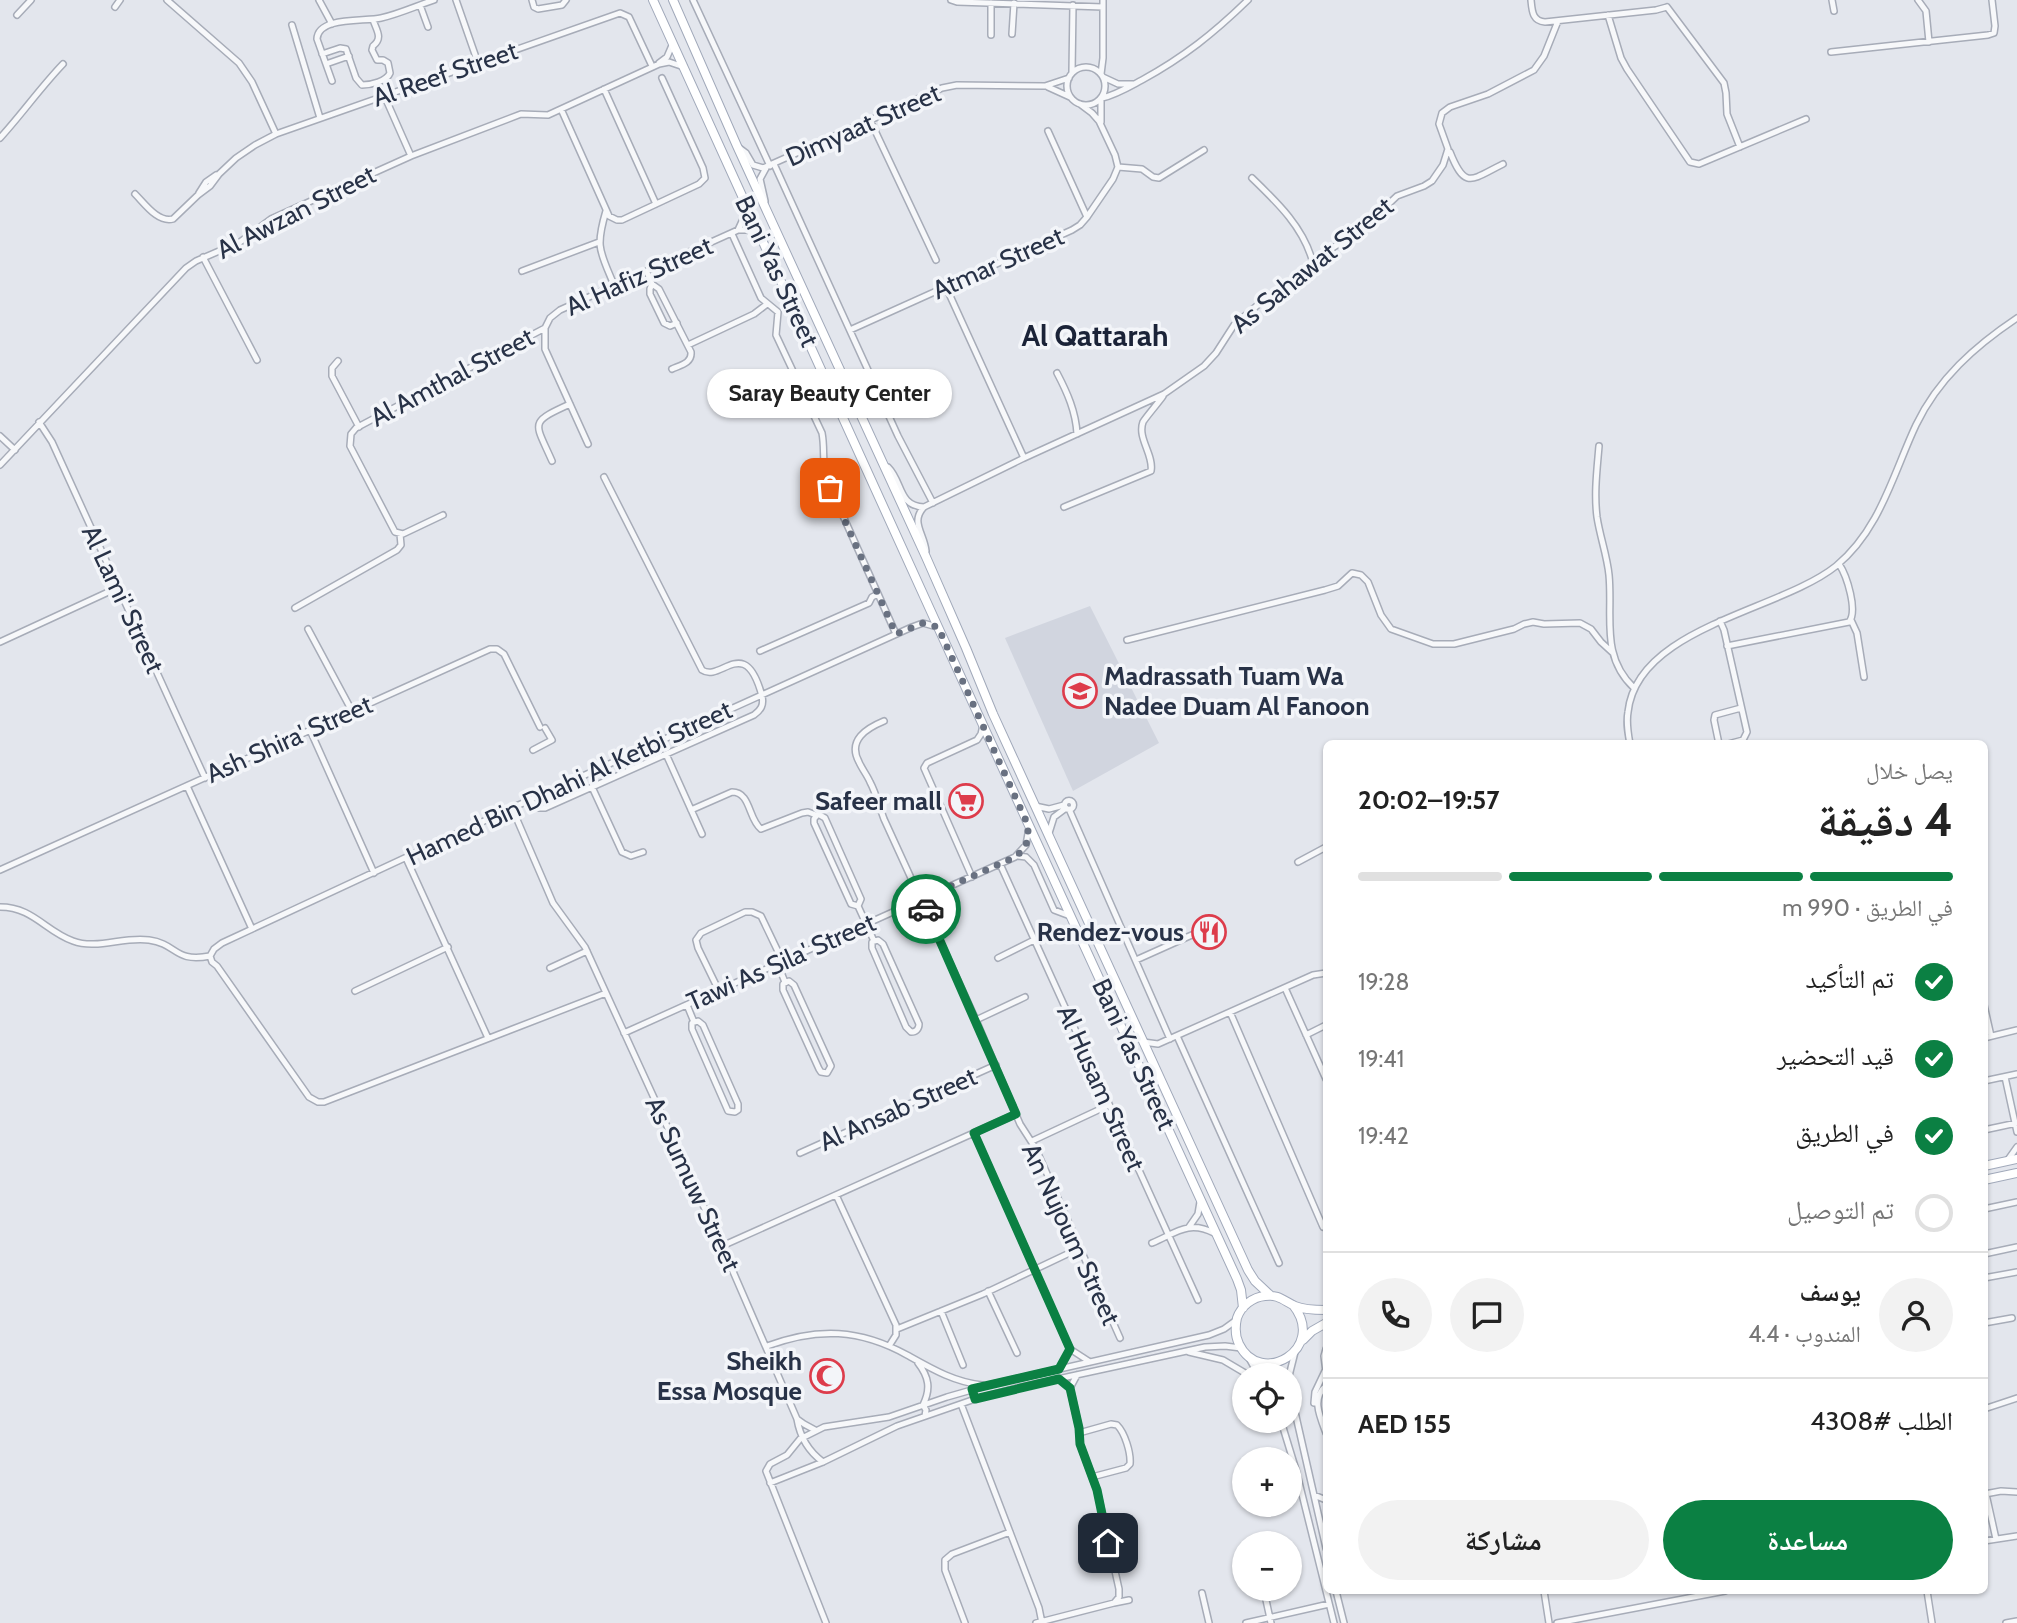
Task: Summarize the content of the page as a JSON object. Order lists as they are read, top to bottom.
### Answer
{
  "streets": {
    "main road": ["Bani Yas Street"],
    "street": [
      "Al Reef Street",
      "Dimyaat Street",
      "Al Awzan Street",
      "Atmar Street",
      "As Sahawat Street",
      "Al Hafiz Street",
      "Al Amthal Street",
      "Al Lami' Street",
      "Ash Shira' Street",
      "Hamed Bin Dhahi Al Ketbi Street",
      "Tawi As Sila' Street",
      "Al Husam Street",
      "Al Ansab Street",
      "As Sumuw Street",
      "An Nujoum Street"
    ]
  },
  "crossings": [
    ["Al Reef Street", "Al Awzan Street"],
    ["Dimyaat Street", "Bani Yas Street"],
    ["Al Awzan Street", "Bani Yas Street"],
    ["Al Awzan Street", "Al Lami' Street"],
    ["Bani Yas Street", "Al Hafiz Street"],
    ["Al Hafiz Street", "Al Amthal Street"],
    ["Al Lami' Street", "Ash Shira' Street"],
    ["Hamed Bin Dhahi Al Ketbi Street", "As Sumuw Street"],
    ["Tawi As Sila' Street", "Al Husam Street"],
    ["Tawi As Sila' Street", "As Sumuw Street"],
    ["Tawi As Sila' Street", "An Nujoum Street"],
    ["Al Ansab Street", "An Nujoum Street"]
  ],
  "districts": ["Al Qattarah"],
  "places": {
    "other": ["Saray Beauty Center"],
    "school or university": ["Madrassath Tuam Wa Nadee Duam Al Fanoon"],
    "supermarket": ["Safeer mall"],
    "restaurant": ["Rendez-vous"],
    "mosque": ["Sheikh Essa Mosque"]
  },
  "page": {
    "bubble": "Saray Beauty Center",
    "heading": ["4 دقيقة", "يصل خلال", "19:57–20:02"],
    "panel": [
      "يوسف",
      "المندوب · 4.4",
      "الطلب #4308",
      "AED 155"
    ],
    "bar": "في الطريق · 990 m",
    "list": [
      ["تم التأكيد", "19:28"],
      ["قيد التحضير", "19:41"],
      ["في الطريق", "19:42"],
      "تم التوصيل"
    ],
    "map_buttons": ["+", "−"],
    "buttons": ["مساعدة", "مشاركة"]
  }
}
